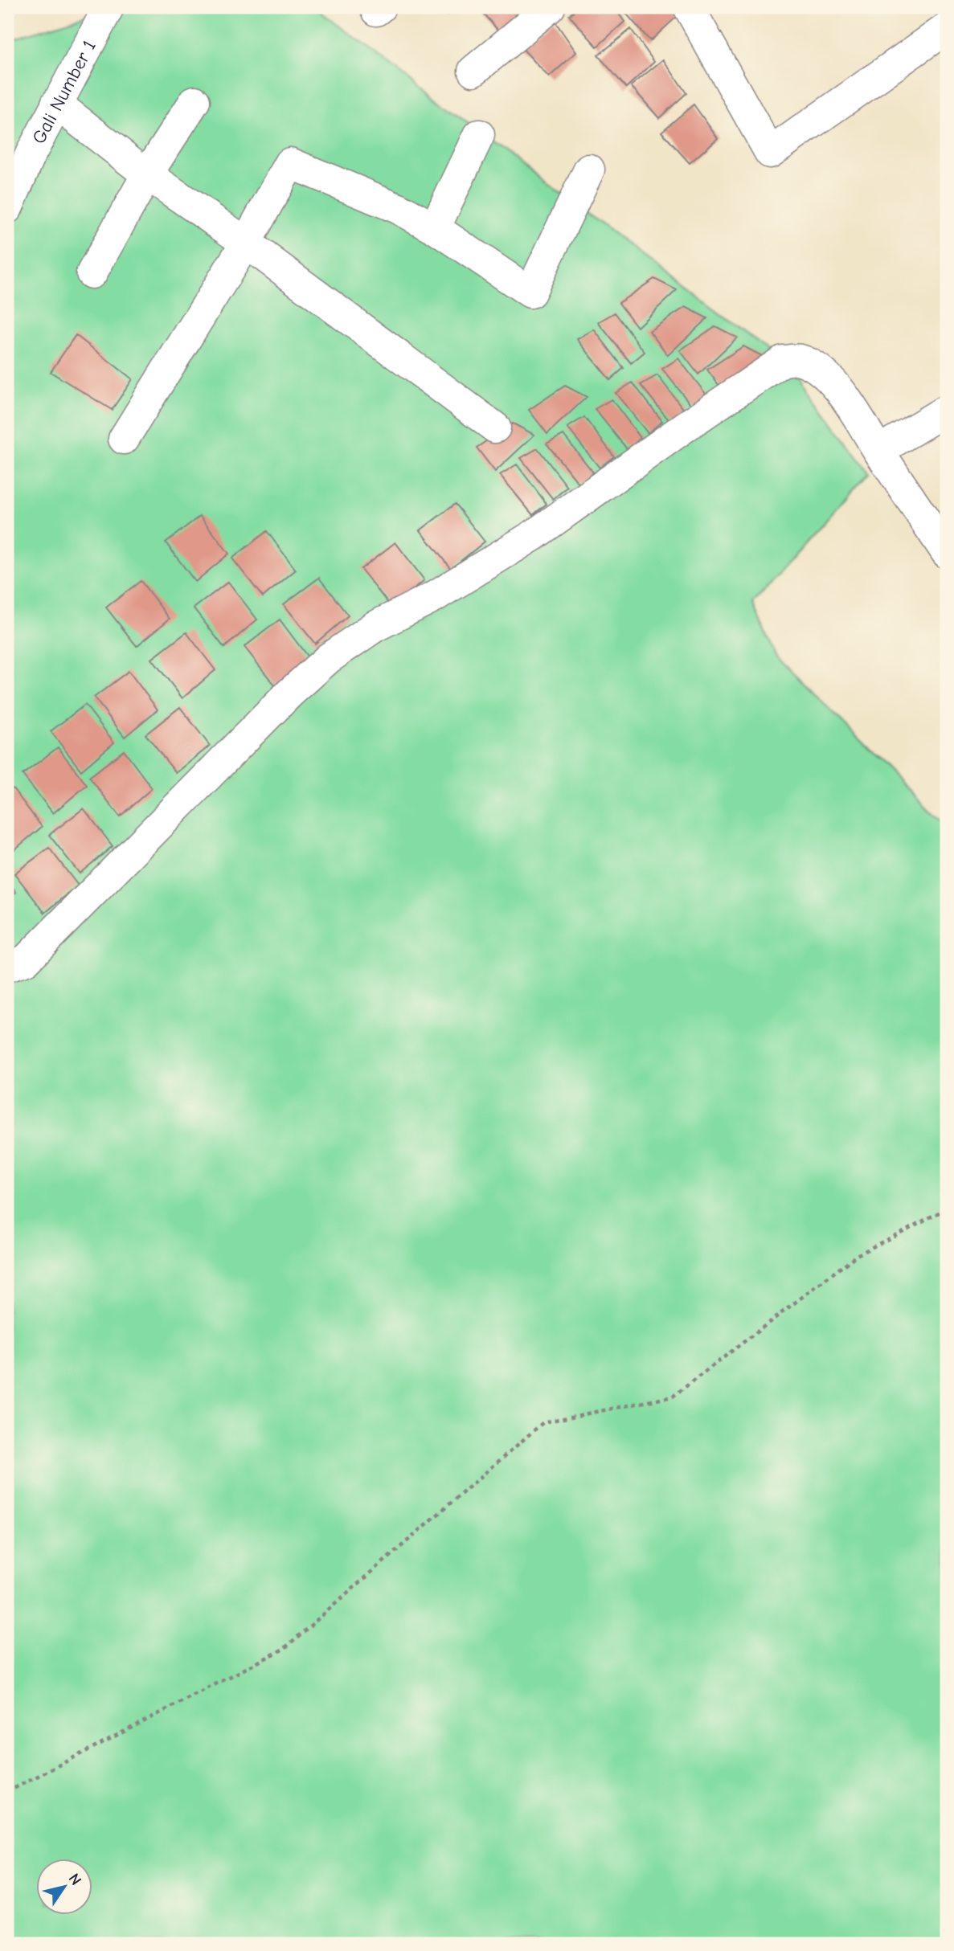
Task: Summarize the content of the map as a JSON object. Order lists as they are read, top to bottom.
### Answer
{
  "streets": {
    "street": ["Gali Number 1"]
  },
  "north": "top right"
}
